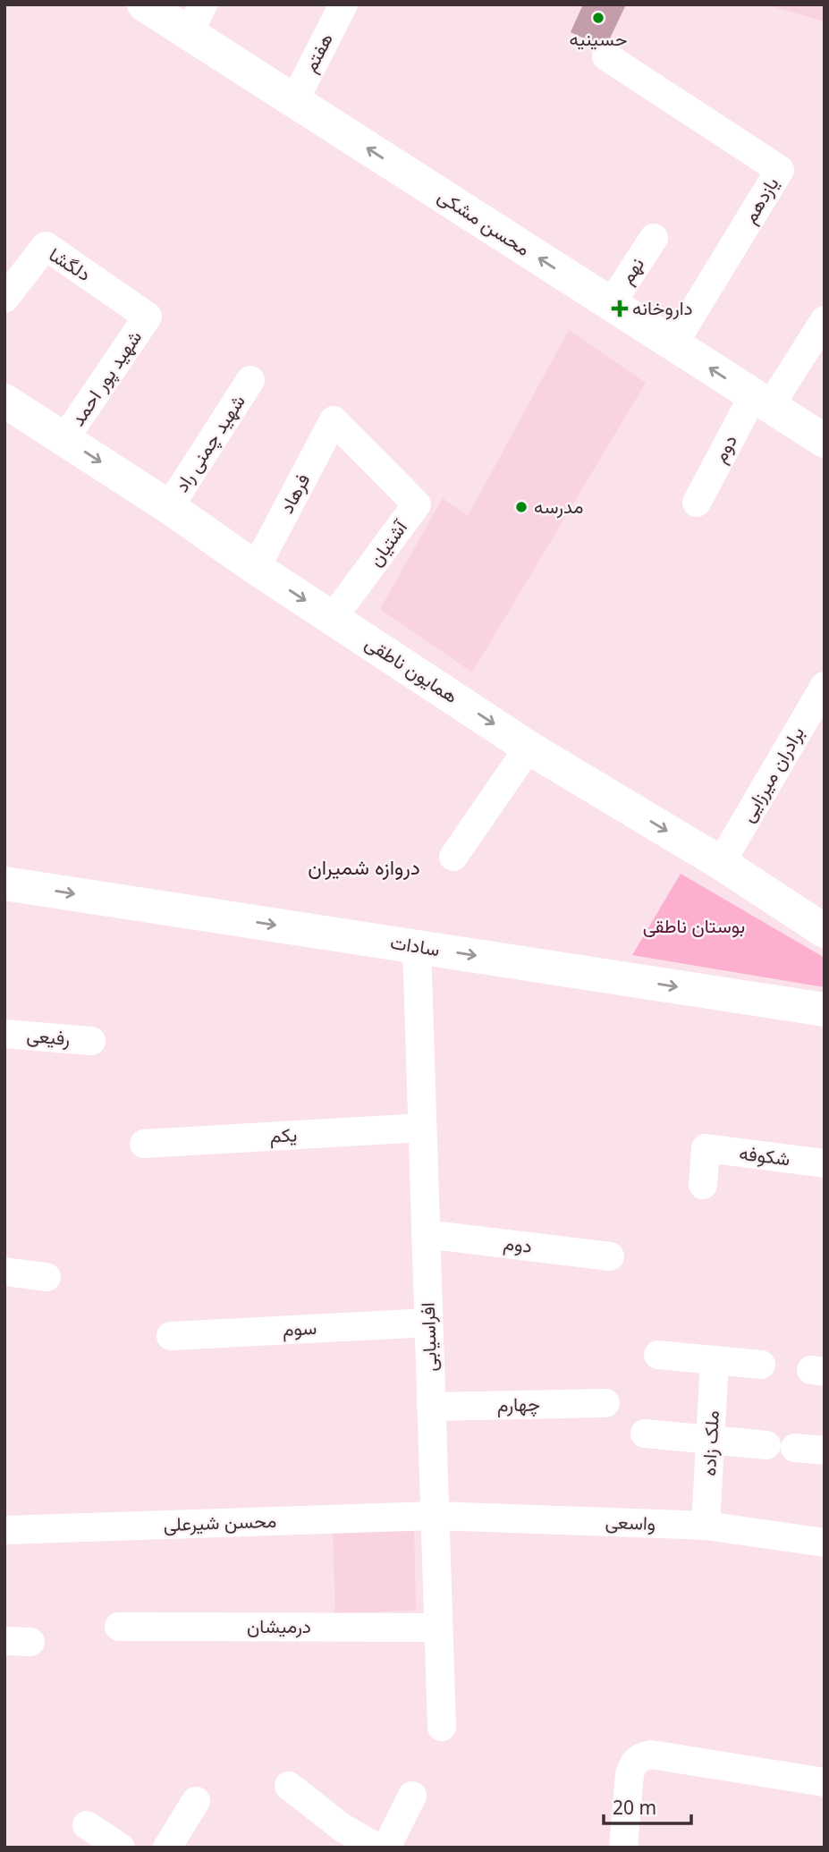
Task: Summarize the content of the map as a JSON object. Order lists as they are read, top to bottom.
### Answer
{
  "streets": {
    "main road": ["محسن مشکی", "همایون ناطقی", "سادات"],
    "street": [
      "هفتم",
      "یازدهم",
      "دلگشا",
      "نهم",
      "شهید پور احمد",
      "شهید چمنی راد",
      "دوم",
      "فرهاد",
      "آشتیان",
      "برادران میرزایی",
      "رفیعی",
      "یکم",
      "شکوفه",
      "سوم",
      "افراسیابی",
      "چهارم",
      "ملک زاده",
      "محسن شیرعلی",
      "واسعی",
      "درمیشان"
    ]
  },
  "crossings": [
    ["هفتم", "محسن مشکی"],
    ["یازدهم", "محسن مشکی"],
    ["محسن مشکی", "نهم"],
    ["محسن مشکی", "دوم"],
    ["دلگشا", "شهید پور احمد"],
    ["شهید پور احمد", "همایون ناطقی"],
    ["شهید چمنی راد", "همایون ناطقی"],
    ["دوم", "افراسیابی"],
    ["فرهاد", "آشتیان"],
    ["فرهاد", "همایون ناطقی"],
    ["آشتیان", "همایون ناطقی"],
    ["همایون ناطقی", "برادران میرزایی"],
    ["سادات", "افراسیابی"],
    ["یکم", "افراسیابی"],
    ["سوم", "افراسیابی"],
    ["افراسیابی", "چهارم"],
    ["افراسیابی", "محسن شیرعلی"],
    ["افراسیابی", "واسعی"],
    ["افراسیابی", "درمیشان"],
    ["ملک زاده", "واسعی"],
    ["محسن شیرعلی", "واسعی"]
  ],
  "one_way": ["محسن مشکی", "همایون ناطقی", "سادات"],
  "districts": ["دروازه شمیران"],
  "parks": ["بوستان ناطقی"],
  "places": {
    "other": ["حسینیه", "مدرسه"],
    "health": ["داروخانه"]
  },
  "scale_bar": "20 m"
}
